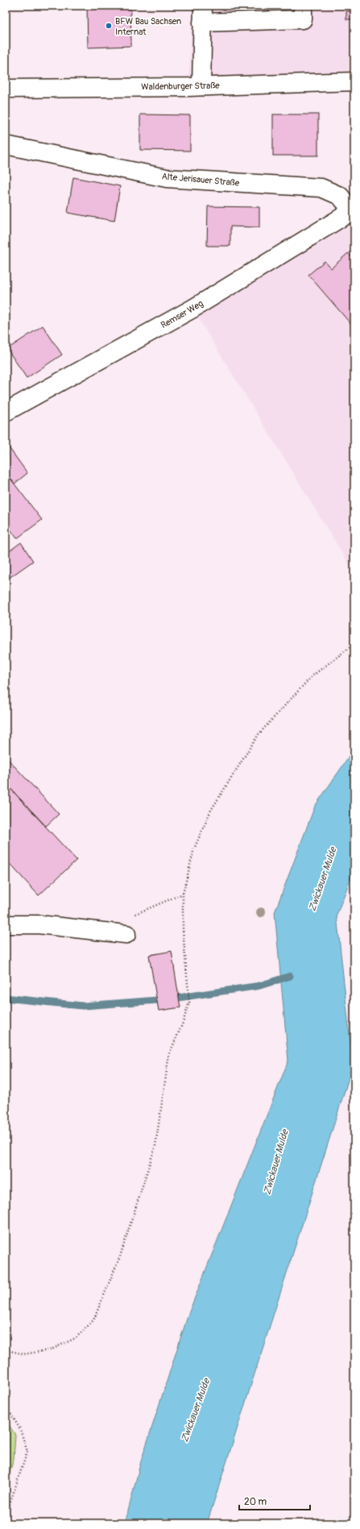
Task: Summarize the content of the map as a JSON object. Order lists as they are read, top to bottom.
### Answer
{
  "streets": {
    "street": ["Waldenburger Straße", "Alte Jerisauer Straße", "Remser Weg"]
  },
  "crossings": [
    ["Alte Jerisauer Straße", "Remser Weg"]
  ],
  "water": ["Zwickauer Mulde"],
  "places": ["BFW Bau Sachsen Internat"],
  "scale_bar": "20 m"
}
